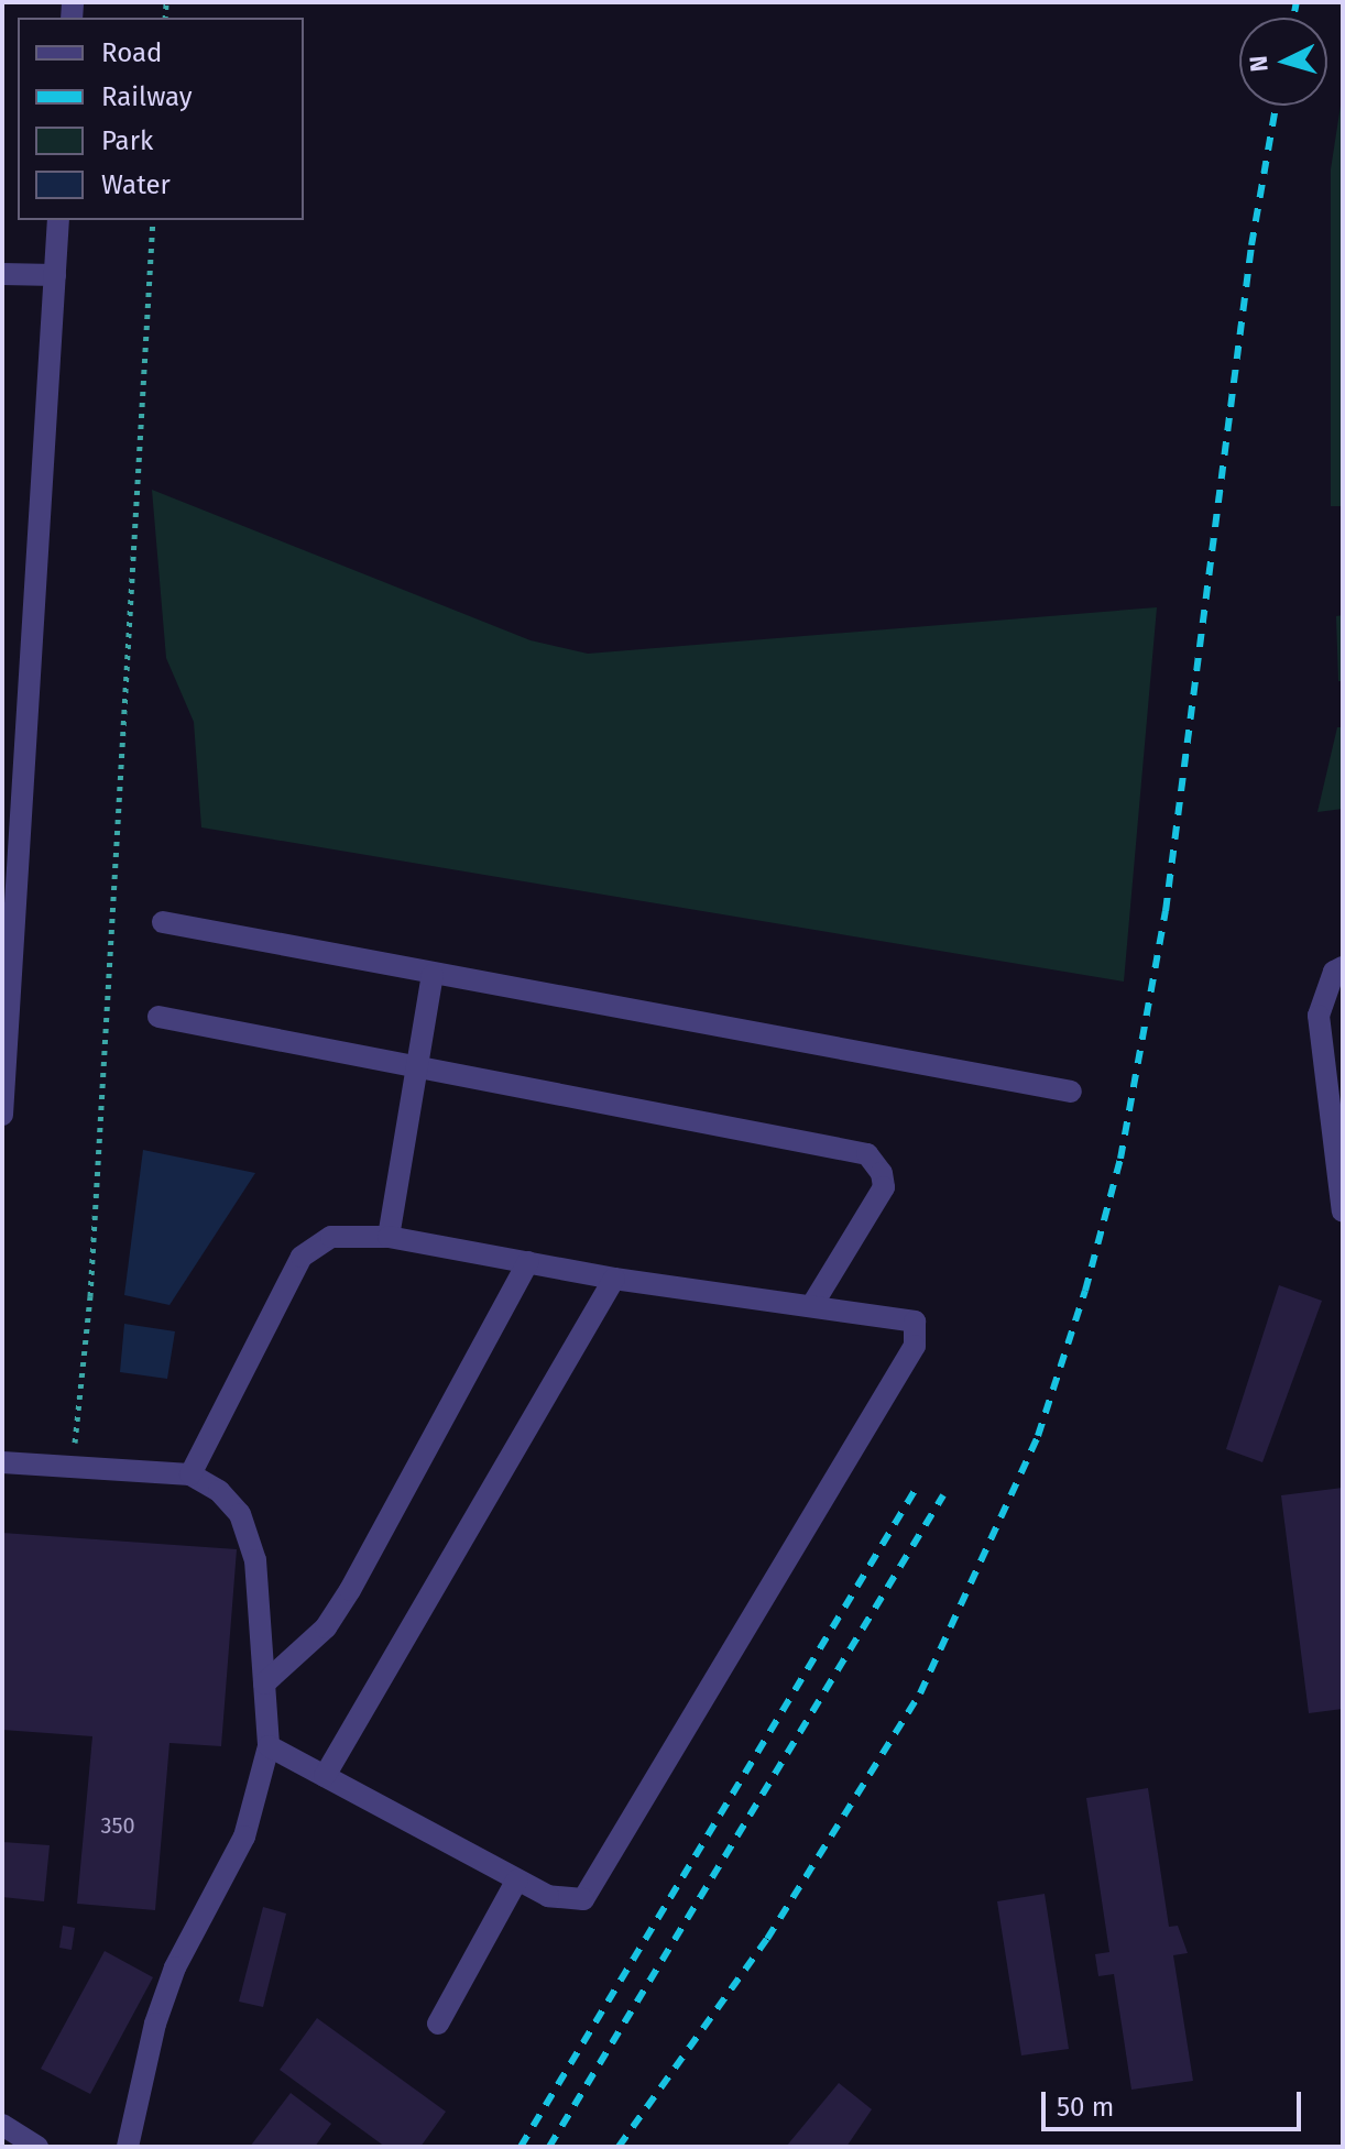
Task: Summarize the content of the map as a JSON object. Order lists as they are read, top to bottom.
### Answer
{
  "house_numbers": ["350"],
  "legend": [
    "Road",
    "Railway",
    "Park",
    "Water"
  ],
  "scale_bar": "50 m",
  "north": "left"
}
